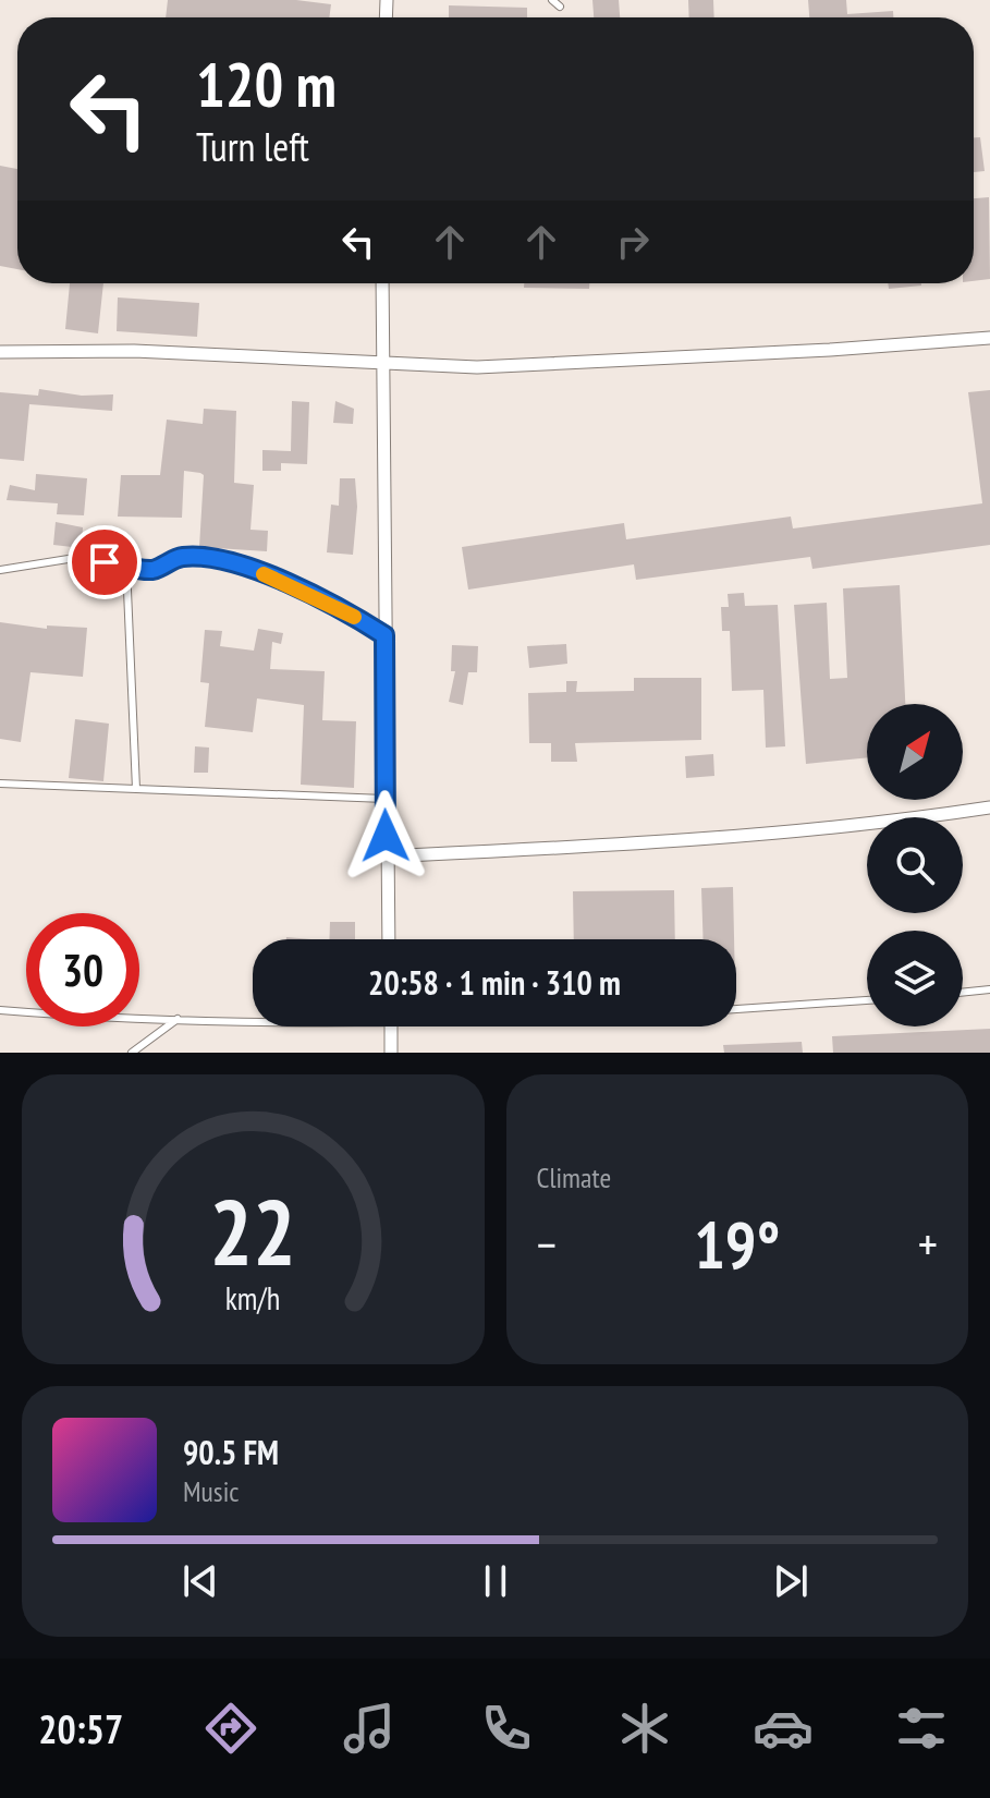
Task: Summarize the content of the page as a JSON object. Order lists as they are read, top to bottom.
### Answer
{
  "north": "top right",
  "page": {
    "turn": ["120 m", "Turn left"],
    "limit": "30",
    "trip": "20:58 · 1 min · 310 m",
    "tile": "Climate",
    "heat": ["−", "19°", "+"],
    "song": ["90.5 FM", "Music"],
    "tabs": "20:57",
    "gauge": ["22", "km/h"]
  }
}
